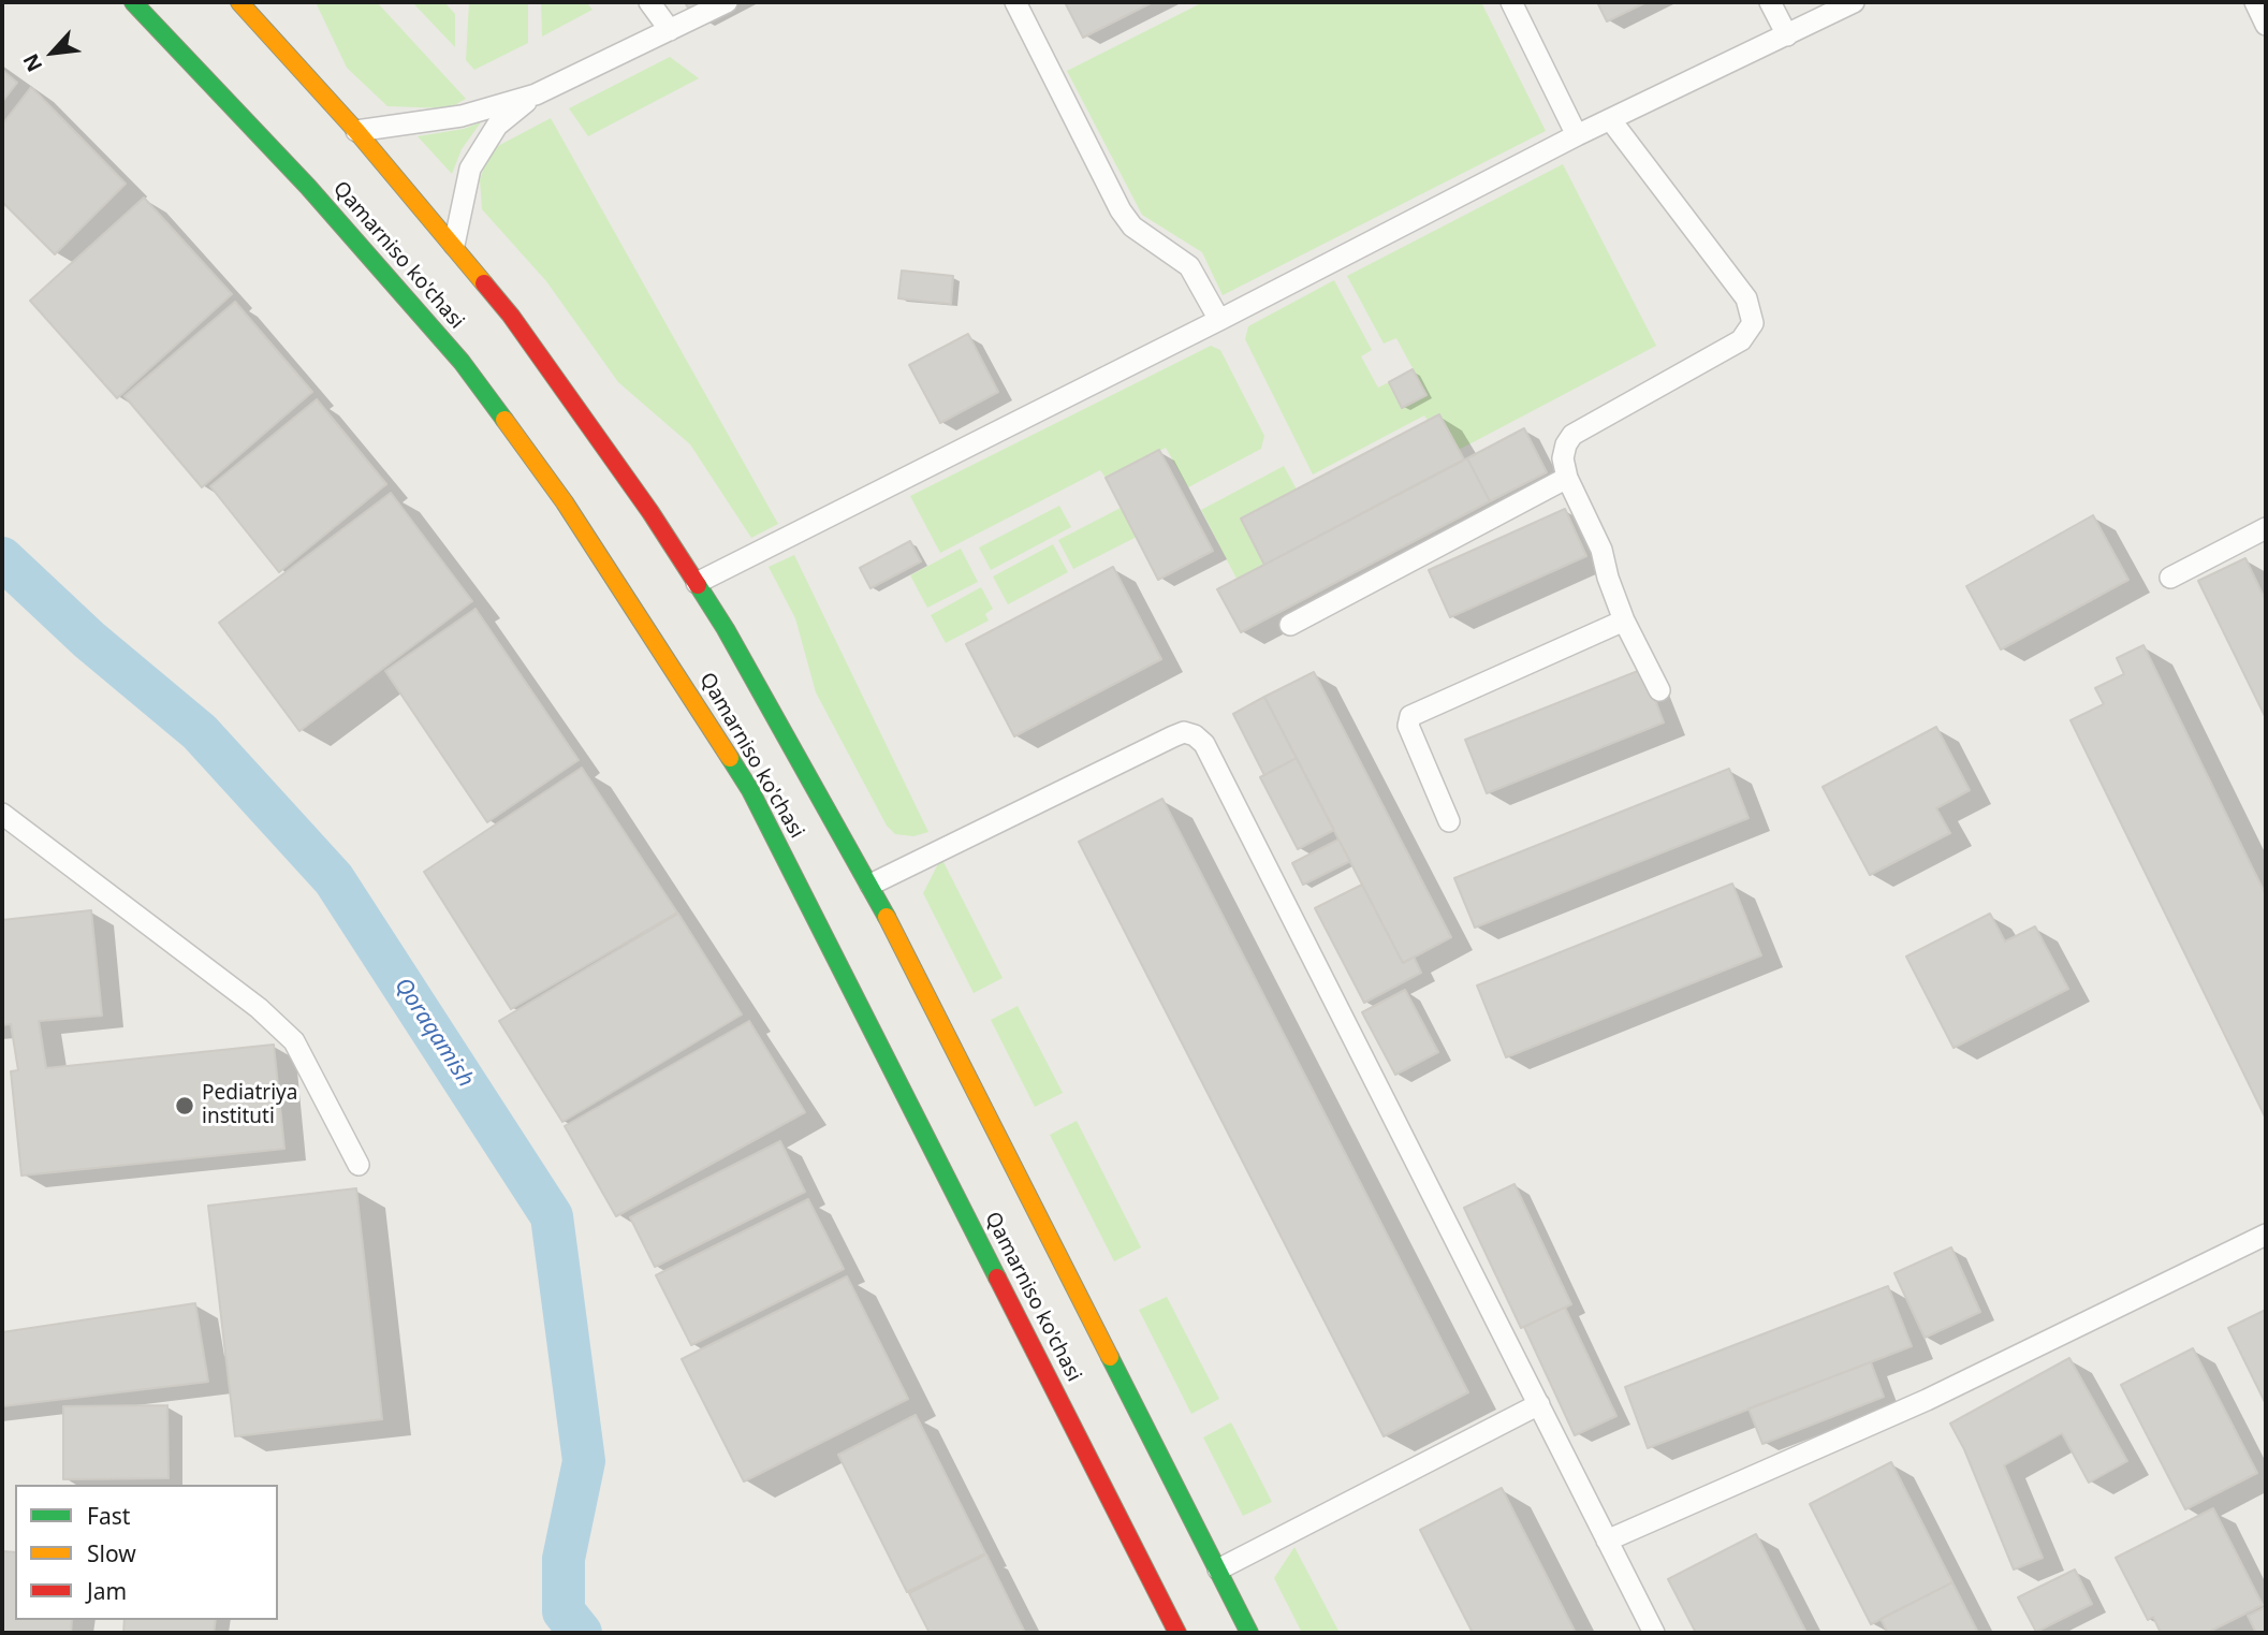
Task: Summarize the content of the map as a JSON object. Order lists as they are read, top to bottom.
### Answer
{
  "streets": {
    "main road": ["Qamarniso ko'chasi"]
  },
  "water": ["Qoraqamish"],
  "places": ["Pediatriya instituti"],
  "legend": ["Fast", "Slow", "Jam"],
  "north": "bottom left"
}
